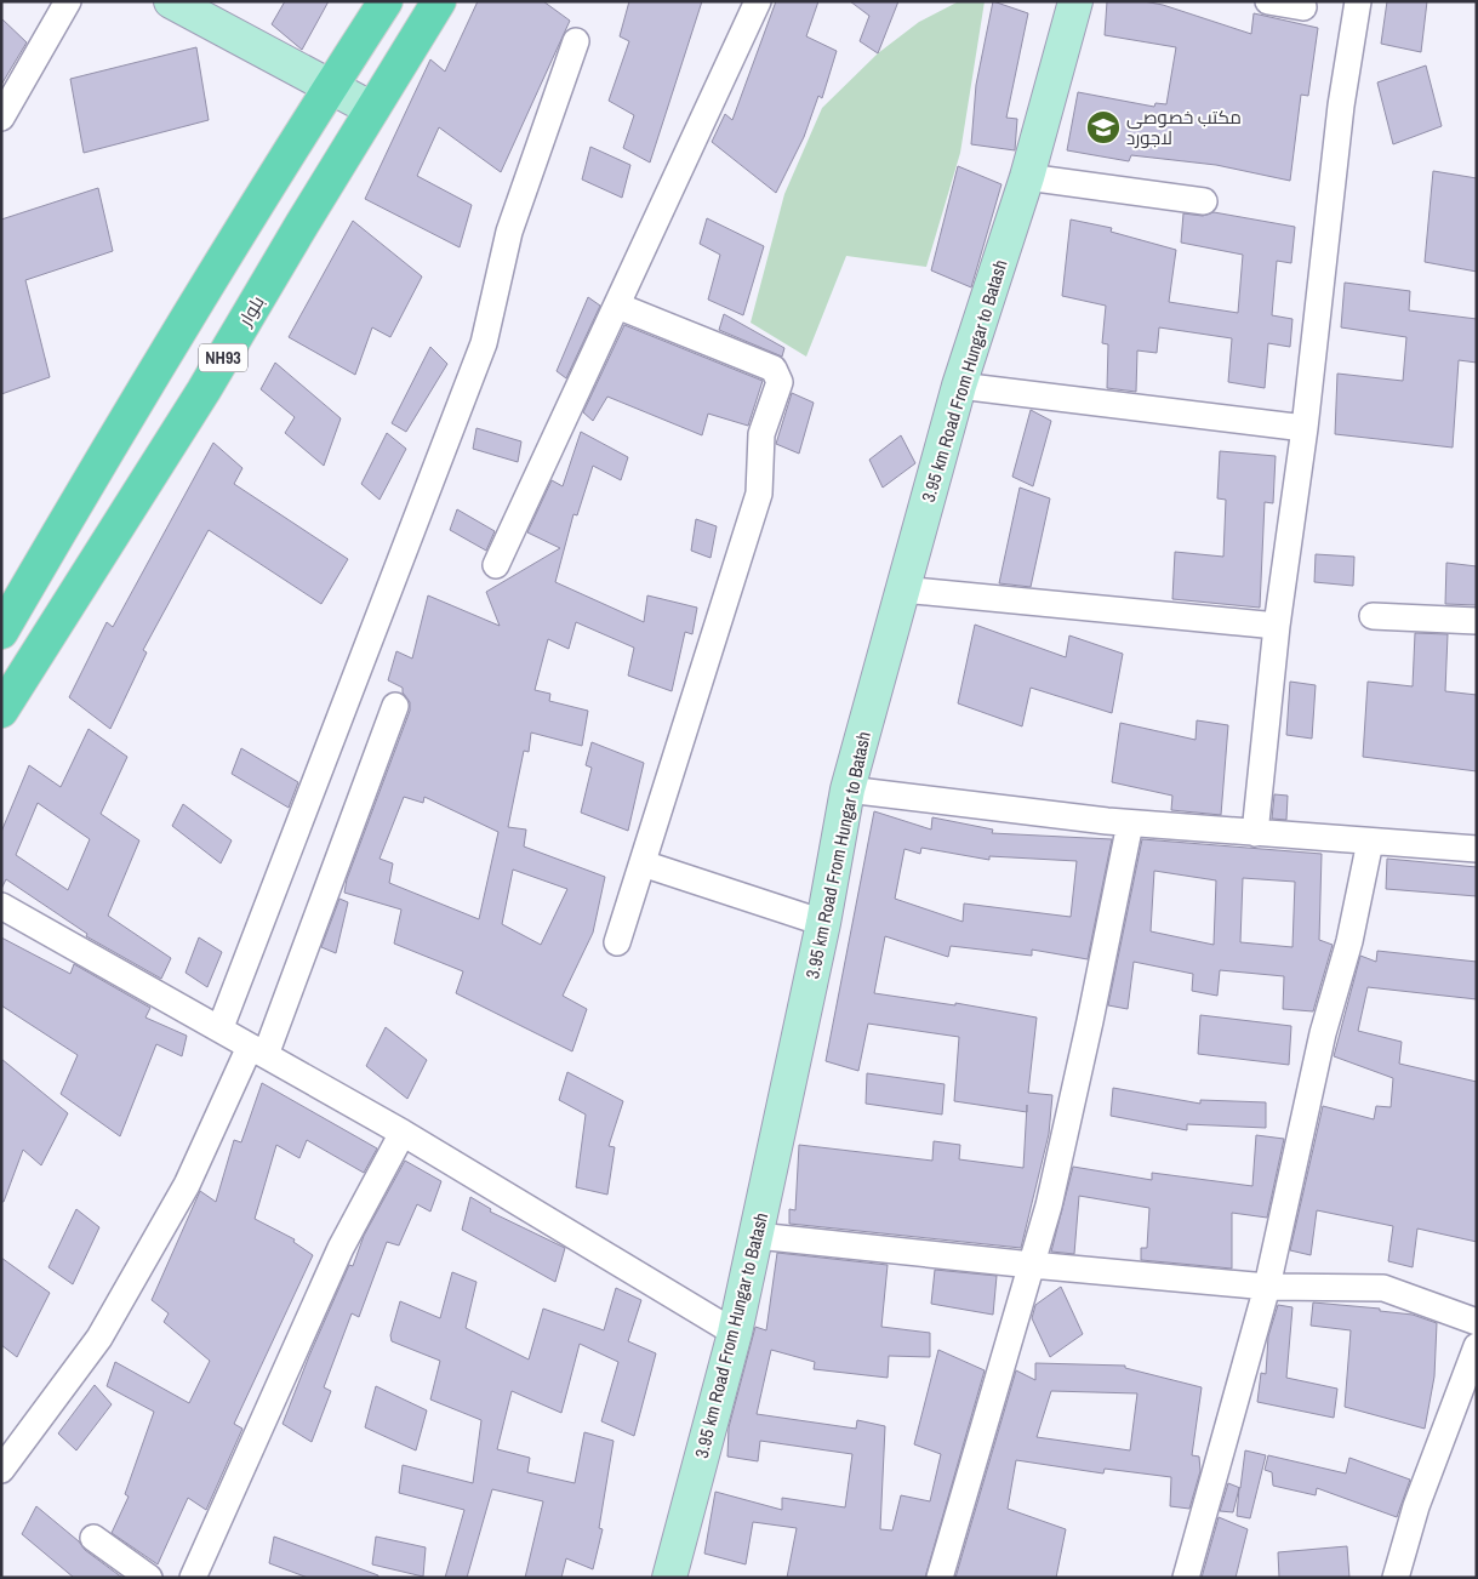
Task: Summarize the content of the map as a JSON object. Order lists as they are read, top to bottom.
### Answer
{
  "streets": {
    "main road": ["بلوار", "NH93"],
    "street": ["3.95 km Road From Hungar to Batash"]
  },
  "places": {
    "school or university": ["مکتب خصوصی لاجورد"]
  }
}
